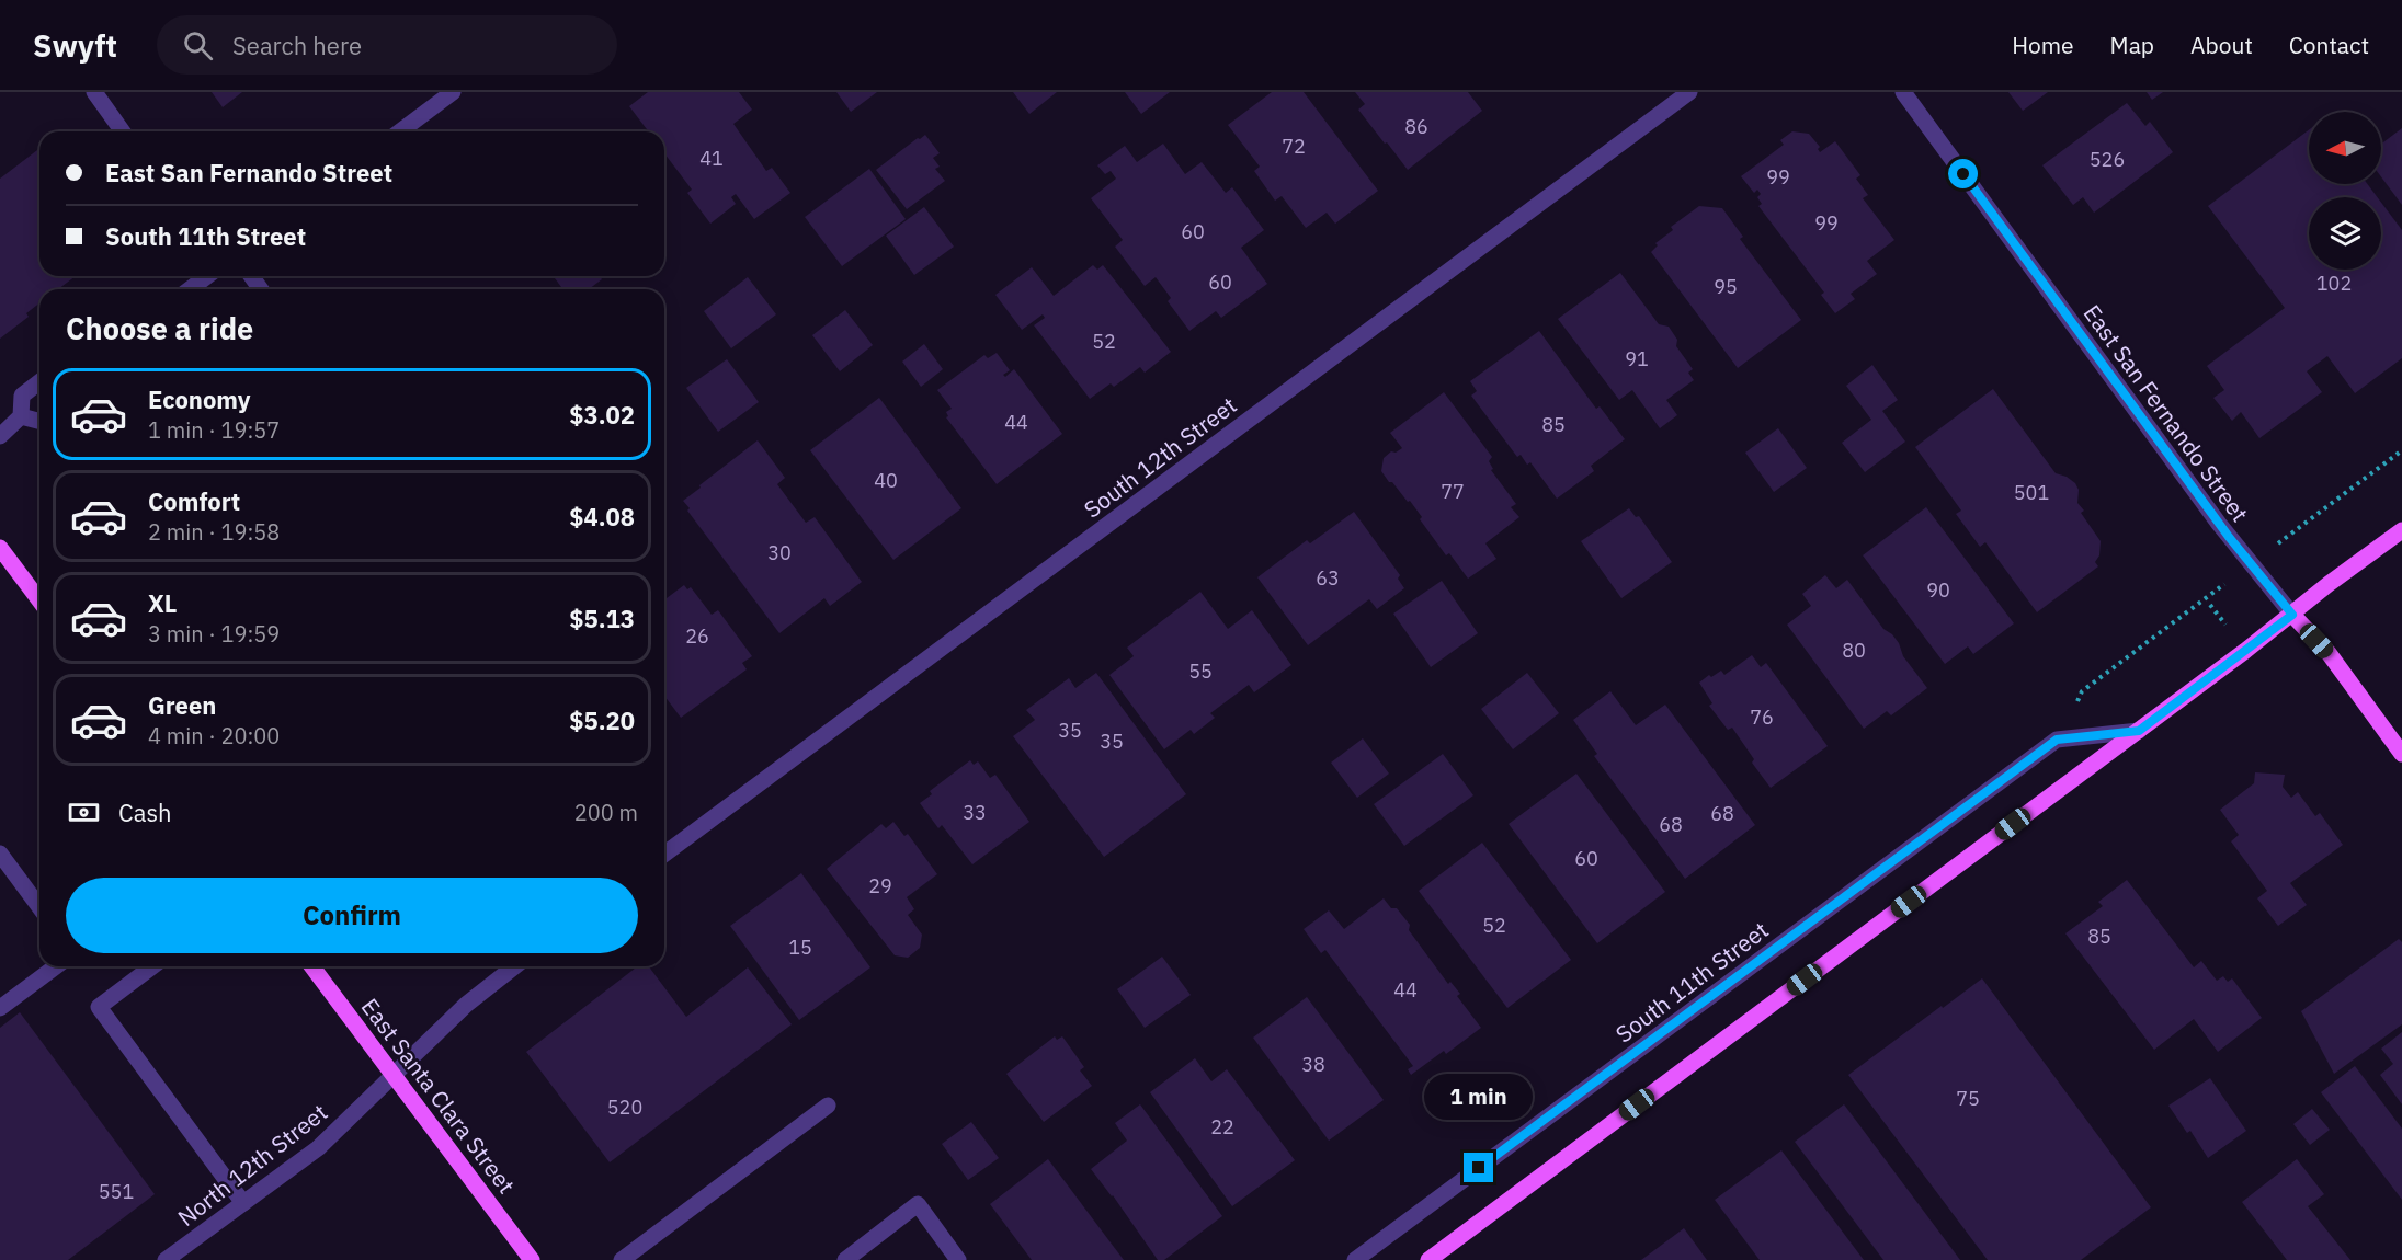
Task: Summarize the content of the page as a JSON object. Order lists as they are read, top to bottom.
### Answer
{
  "streets": {
    "main road": ["East San Fernando Street", "East Santa Clara Street"],
    "street": ["South 12th Street", "South 11th Street", "North 12th Street"]
  },
  "crossings": [
    ["East Santa Clara Street", "North 12th Street"]
  ],
  "house_numbers": [
    "86",
    "72",
    "41",
    "526",
    "99",
    "99",
    "60",
    "60",
    "102",
    "95",
    "52",
    "91",
    "44",
    "85",
    "40",
    "77",
    "501",
    "30",
    "63",
    "90",
    "26",
    "80",
    "55",
    "76",
    "35",
    "35",
    "33",
    "68",
    "68",
    "60",
    "29",
    "52",
    "85",
    "15",
    "44",
    "38",
    "75",
    "520",
    "22",
    "551"
  ],
  "north": "left",
  "page": {
    "header": "Swyft",
    "search": "Search here",
    "nav": [
      "Home",
      "Map",
      "About",
      "Contact"
    ],
    "banner": ["East San Fernando Street", "South 11th Street"],
    "heading": "Choose a ride",
    "list": [
      {
        "name": "Economy",
        "note": "1 min · 19:57",
        "value": "$3.02"
      },
      {
        "name": "Comfort",
        "note": "2 min · 19:58",
        "value": "$4.08"
      },
      {
        "name": "XL",
        "note": "3 min · 19:59",
        "value": "$5.13"
      },
      {
        "name": "Green",
        "note": "4 min · 20:00",
        "value": "$5.20"
      }
    ],
    "pay": ["Cash", "200 m"],
    "buttons": "Confirm",
    "bubble": "1 min"
  }
}
